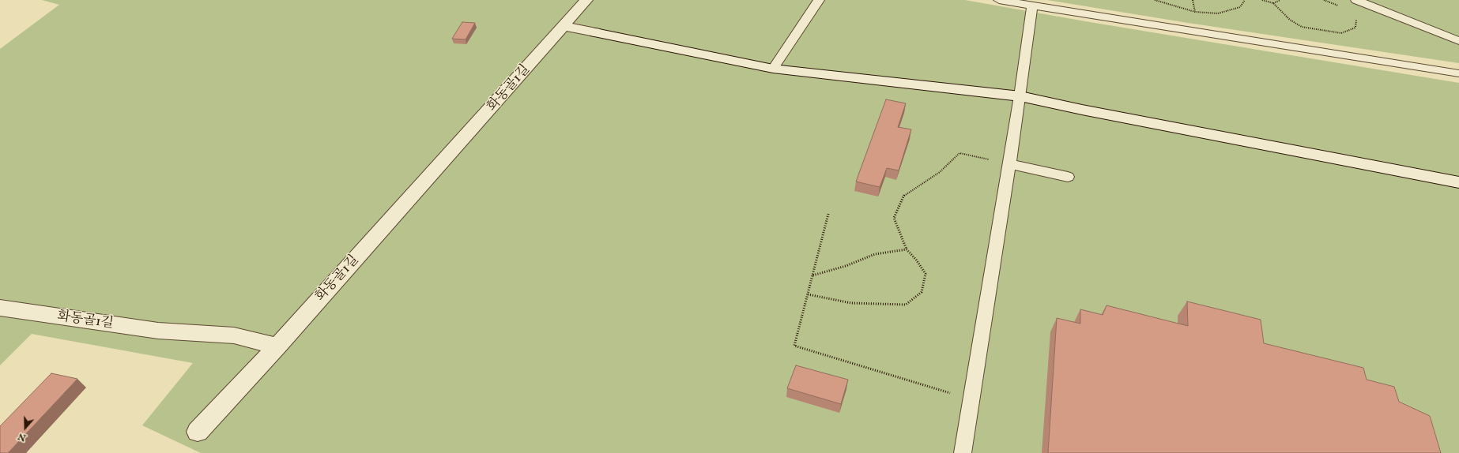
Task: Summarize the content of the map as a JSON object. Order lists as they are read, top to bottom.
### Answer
{
  "streets": {
    "street": ["화동골1길"]
  },
  "north": "bottom"
}
